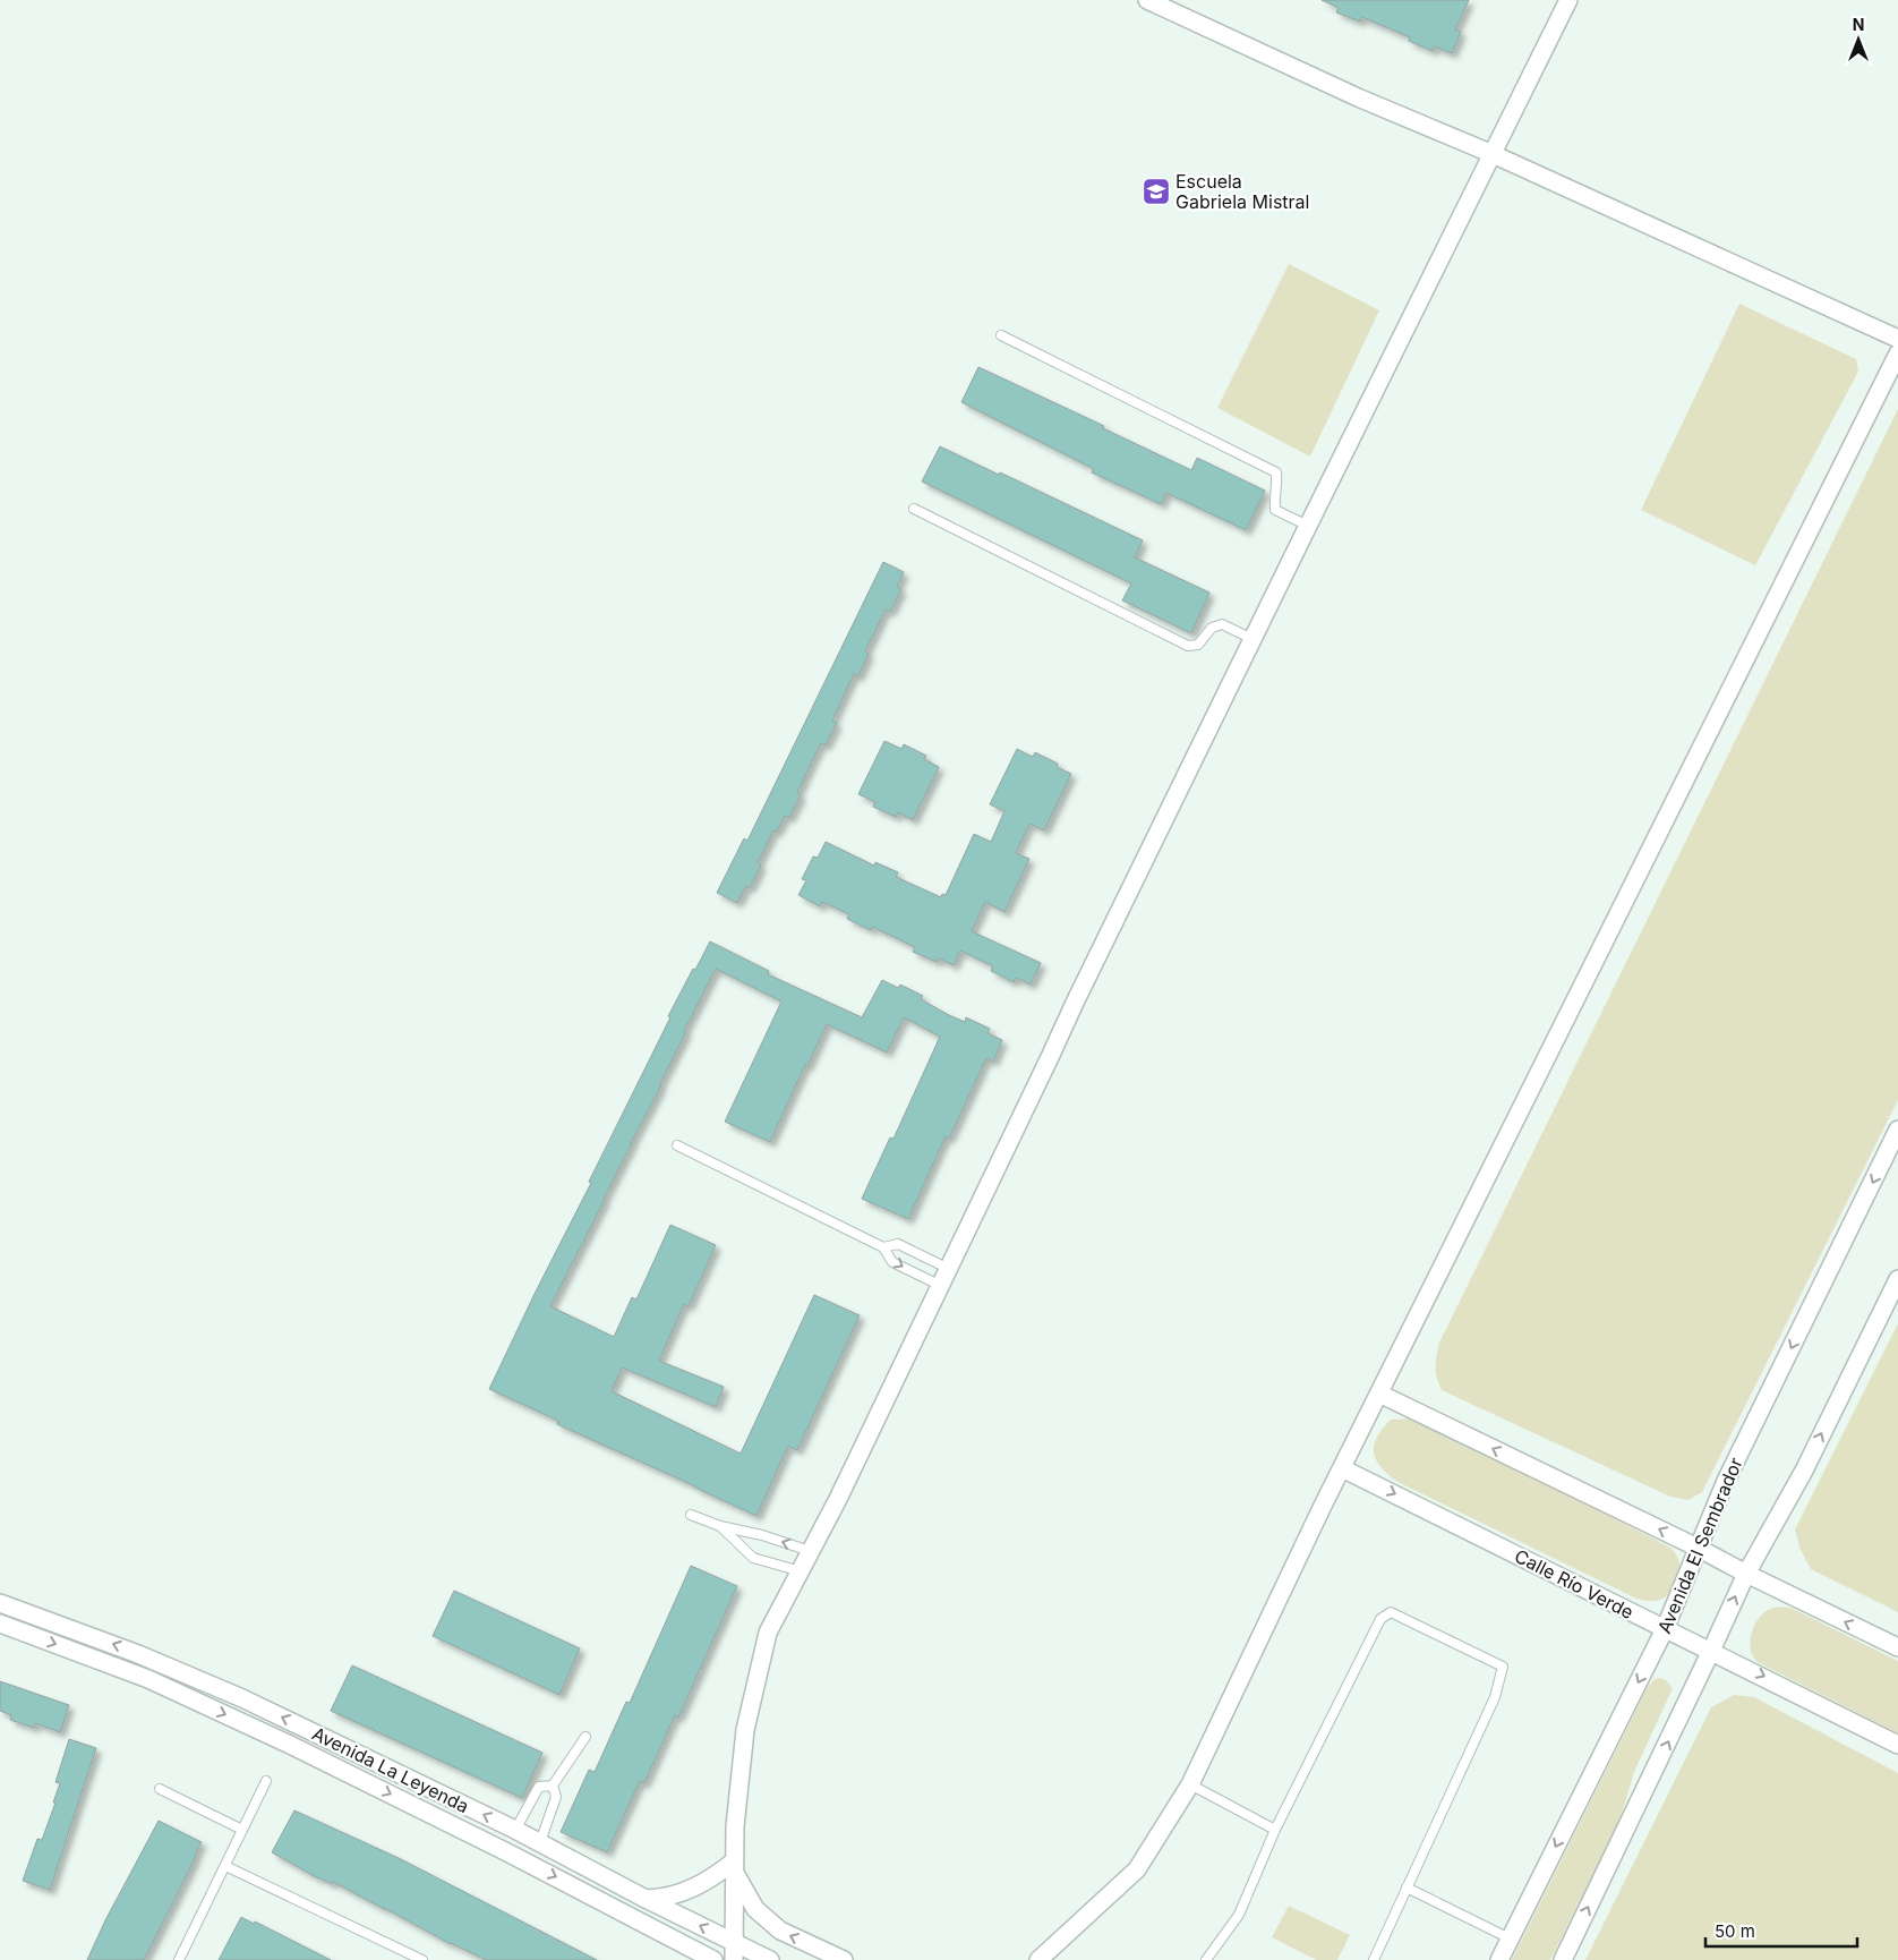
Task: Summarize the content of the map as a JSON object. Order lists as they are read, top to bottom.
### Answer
{
  "streets": {
    "street": ["Avenida El Sembrador", "Calle Río Verde", "Avenida La Leyenda"]
  },
  "crossings": [
    ["Avenida El Sembrador", "Calle Río Verde"]
  ],
  "places": {
    "school or university": ["Escuela Gabriela Mistral"]
  },
  "scale_bar": "50 m",
  "north": "top"
}
